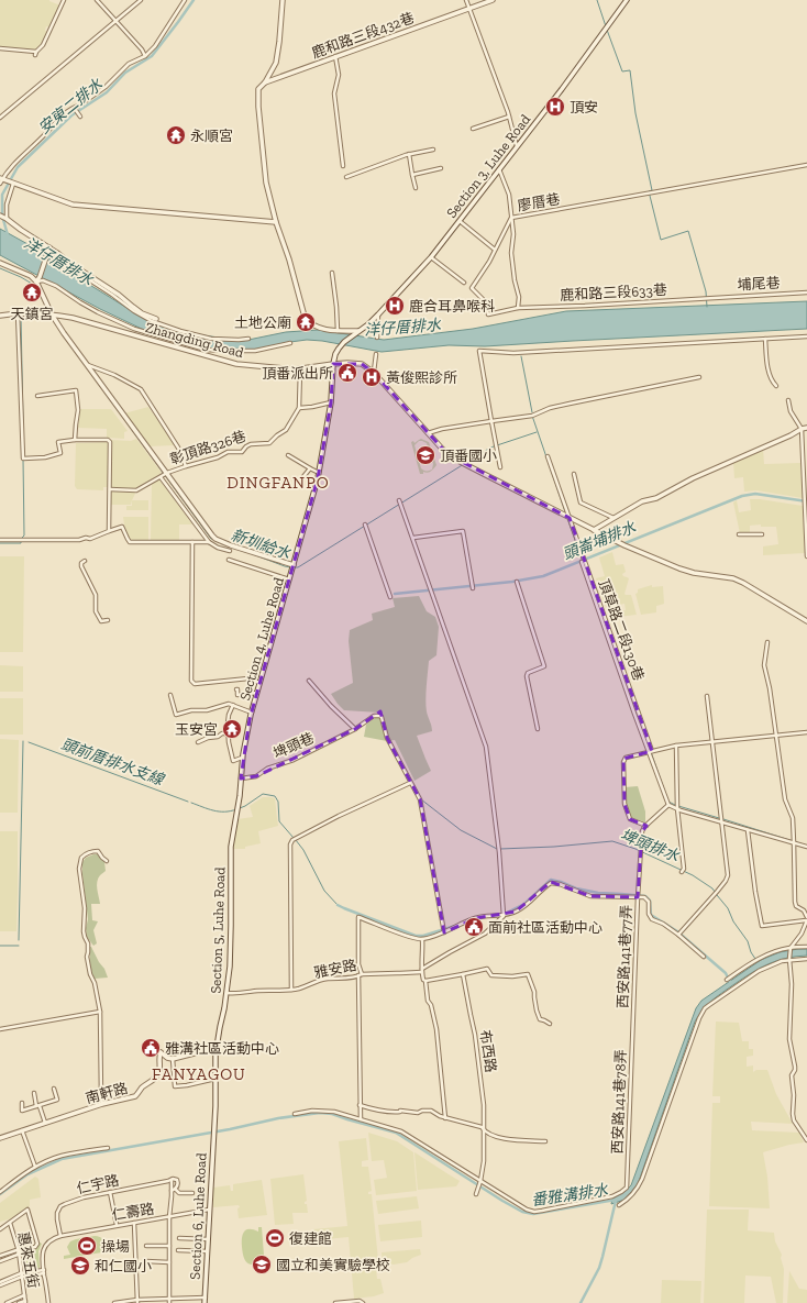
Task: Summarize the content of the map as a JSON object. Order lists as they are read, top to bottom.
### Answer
{
  "streets": {
    "street": [
      "鹿和路三段432巷",
      "Section 3, Luhe Road",
      "廖厝巷",
      "埔尾巷",
      "鹿和路三段633巷",
      "Zhangding Road",
      "彰頂路326巷",
      "頂草路二段130巷",
      "Section 4, Luhe Road",
      "埤頭巷",
      "Section 5, Luhe Road",
      "西安路141巷77弄",
      "雅安路",
      "布西路",
      "南軒路",
      "西安路141巷78弄",
      "仁宇路",
      "仁壽路",
      "Section 6, Luhe Road",
      "惠來五街"
    ]
  },
  "crossings": [
    ["Section 3, Luhe Road", "Section 4, Luhe Road"],
    ["埔尾巷", "鹿和路三段633巷"],
    ["Zhangding Road", "Section 4, Luhe Road"],
    ["Section 4, Luhe Road", "埤頭巷"],
    ["Section 4, Luhe Road", "Section 5, Luhe Road"],
    ["Section 5, Luhe Road", "雅安路"],
    ["Section 5, Luhe Road", "南軒路"],
    ["Section 5, Luhe Road", "Section 6, Luhe Road"],
    ["西安路141巷77弄", "西安路141巷78弄"],
    ["布西路", "西安路141巷78弄"],
    ["仁宇路", "仁壽路"],
    ["仁壽路", "Section 6, Luhe Road"]
  ],
  "districts": ["DINGFANPO", "FANYAGOU"],
  "water": [
    "安東二排水",
    "洋仔厝排水",
    "頭崙埔排水",
    "新圳給水",
    "頭前厝排水支線",
    "埤頭排水",
    "番雅溝排水"
  ],
  "places": {
    "hospital": ["頂安", "鹿合耳鼻喉科", "黃俊熙診所"],
    "temple": [
      "永順宮",
      "天鎮宮",
      "土地公廟",
      "玉安宮"
    ],
    "public building": ["頂番派出所", "面前社區活動中心", "雅溝社區活動中心"],
    "school or university": ["頂番國小", "國立和美實驗學校", "和仁國小"],
    "sports": ["復建館", "操場"]
  }
}
